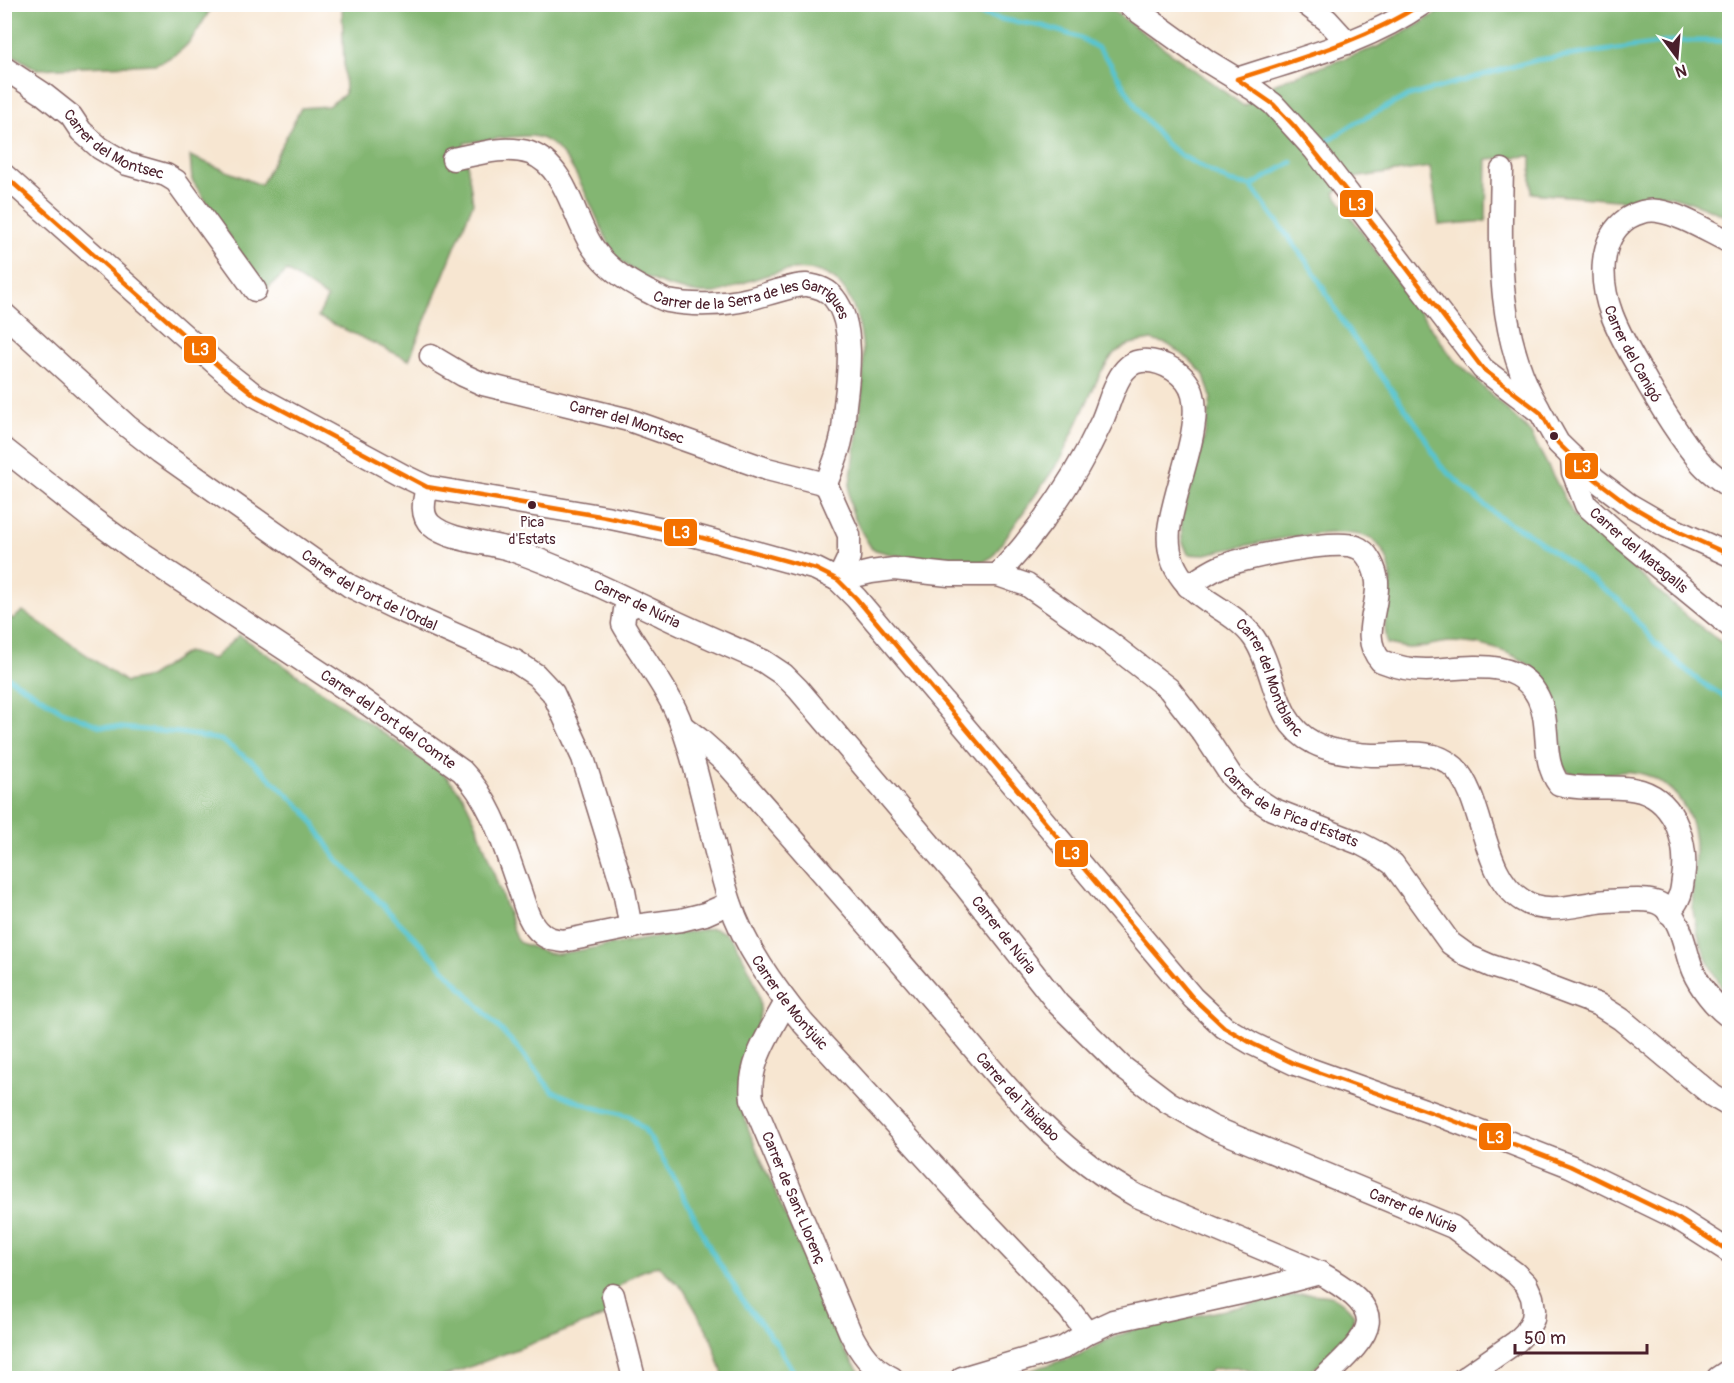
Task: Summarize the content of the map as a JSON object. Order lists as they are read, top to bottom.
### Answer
{
  "streets": {
    "street": [
      "Carrer del Montsec",
      "Carrer de la Serra de les Garrigues",
      "Carrer del Canigó",
      "Carrer del Matagalls",
      "Carrer del Port de l'Ordal",
      "Carrer de Núria",
      "Carrer del Montblanc",
      "Carrer del Port del Comte",
      "Carrer de la Pica d'Estats",
      "Carrer de Montjuic",
      "Carrer del Tibidabo",
      "Carrer de Sant Llorenç"
    ]
  },
  "crossings": [
    ["Carrer del Montsec", "Carrer de la Serra de les Garrigues"],
    ["Carrer del Port de l'Ordal", "Carrer del Port del Comte"],
    ["Carrer de Núria", "Carrer de Montjuic"],
    ["Carrer del Montblanc", "Carrer de la Pica d'Estats"],
    ["Carrer del Port del Comte", "Carrer de Montjuic"],
    ["Carrer de Montjuic", "Carrer del Tibidabo"],
    ["Carrer de Montjuic", "Carrer de Sant Llorenç"]
  ],
  "places": ["Pica d'Estats"],
  "lines": ["transit line L3"],
  "scale_bar": "50 m",
  "north": "bottom"
}
